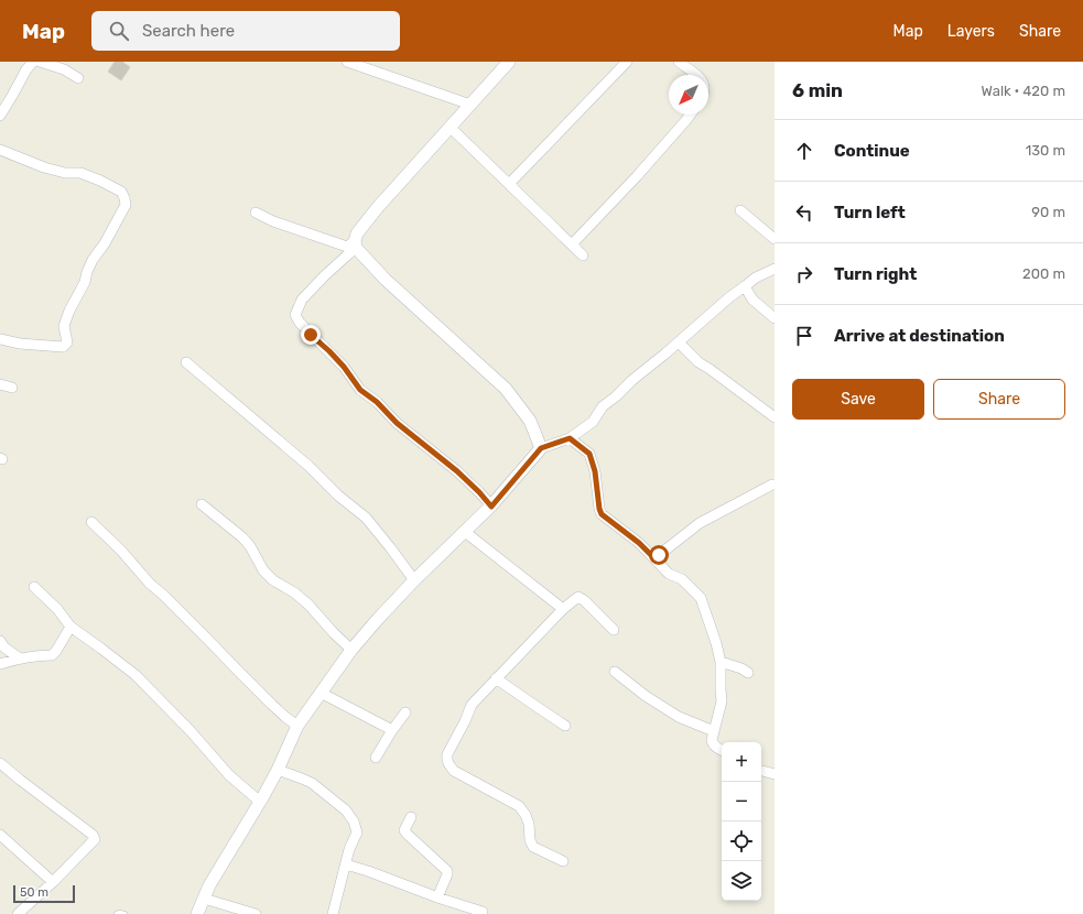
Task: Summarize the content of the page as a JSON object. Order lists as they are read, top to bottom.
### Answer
{
  "scale_bar": "50 m",
  "north": "bottom left",
  "page": {
    "header": "Map",
    "search": "Search here",
    "nav": ["Map", "Layers", "Share"],
    "heading": ["6 min", "Walk · 420 m"],
    "list": [
      ["Continue", "130 m"],
      ["Turn left", "90 m"],
      ["Turn right", "200 m"],
      "Arrive at destination"
    ],
    "buttons": ["Save", "Share"],
    "map_buttons": ["+", "−"],
    "scale": "50 m"
  }
}
